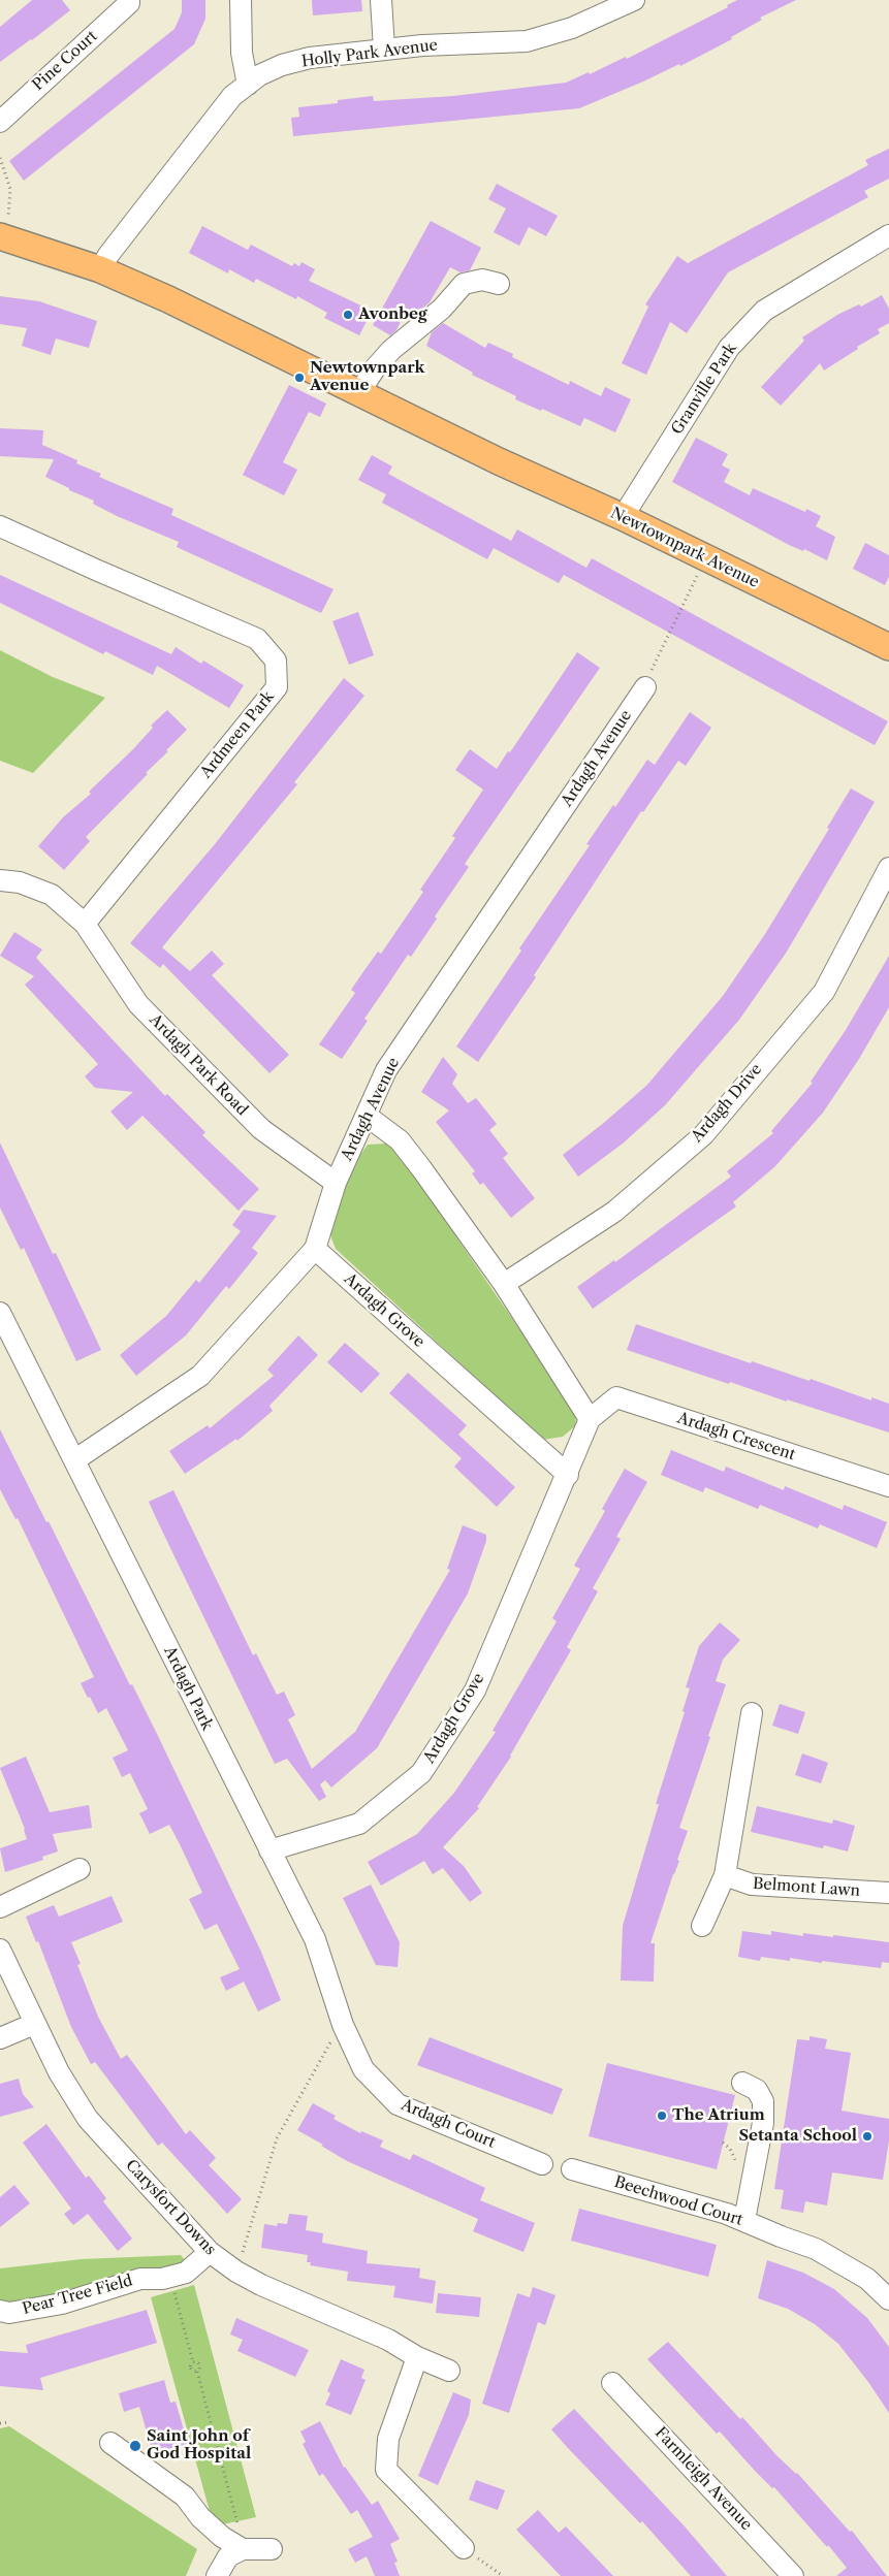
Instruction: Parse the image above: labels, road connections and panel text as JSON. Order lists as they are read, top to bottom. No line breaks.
{"streets":{"main road":["Newtownpark Avenue"],"street":["Holly Park Avenue","Pine Court","Granville Park","Ardmeen Park","Ardagh Avenue","Ardagh Park Road","Ardagh Drive","Ardagh Grove","Ardagh Crescent","Ardagh Park","Belmont Lawn","Ardagh Court","Beechwood Court","Carysfort Downs","Pear Tree Field","Farmleigh Avenue"]},"crossings":[["Holly Park Avenue","Newtownpark Avenue"],["Granville Park","Newtownpark Avenue"],["Ardmeen Park","Ardagh Park Road"],["Ardagh Avenue","Ardagh Park Road"],["Ardagh Avenue","Ardagh Grove"],["Ardagh Avenue","Ardagh Park"],["Ardagh Grove","Ardagh Crescent"],["Ardagh Grove","Ardagh Park"],["Ardagh Park","Ardagh Court"],["Carysfort Downs","Pear Tree Field"]],"places":["Avonbeg","Newtownpark Avenue","The Atrium","Setanta School","Saint John of God Hospital"]}
